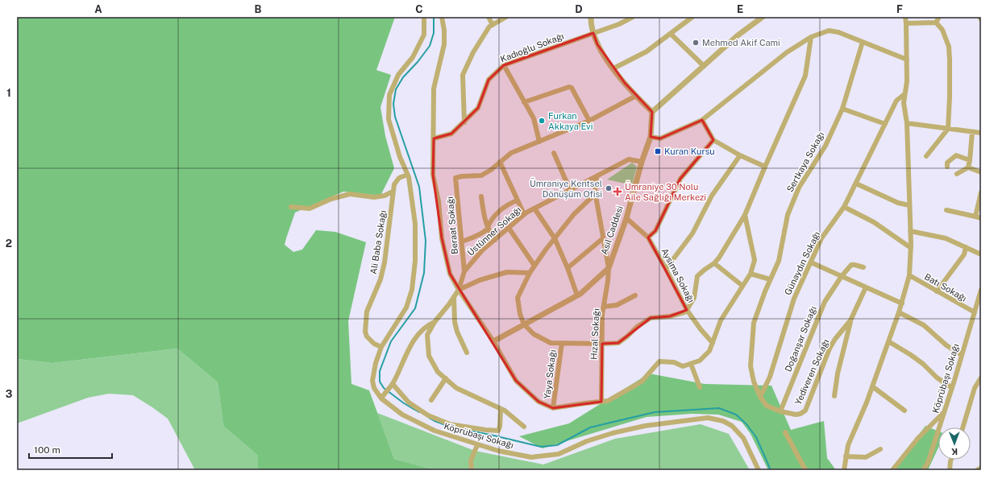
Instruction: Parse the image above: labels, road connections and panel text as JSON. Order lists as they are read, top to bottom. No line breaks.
{"streets":{"street":["Kadıoğlu Sokağı","Sertkaya Sokağı","Beraat Sokağı","Asil Caddesi","Üstünner Sokağı","Ali Baba Sokağı","Günaydın Sokağı","Aysima Sokağı","Batı Sokağı","Hızal Sokağı","Doğanşar Sokağı","Yediveren Sokağı","Yaya Sokağı","Köprübaşı Sokağı"]},"crossings":[["Sertkaya Sokağı","Yediveren Sokağı"],["Beraat Sokağı","Üstünner Sokağı"],["Asil Caddesi","Üstünner Sokağı"],["Asil Caddesi","Aysima Sokağı"],["Asil Caddesi","Hızal Sokağı"],["Üstünner Sokağı","Hızal Sokağı"],["Ali Baba Sokağı","Köprübaşı Sokağı"],["Günaydın Sokağı","Yediveren Sokağı"],["Batı Sokağı","Köprübaşı Sokağı"],["Doğanşar Sokağı","Yediveren Sokağı"]],"places":{"other":["Mehmed Akif Cami","Furkan Akkaya Evi","Ümraniye Kentsel Dönüşüm Ofisi"],"transit":["Kuran Kursu"],"health":["Ümraniye 30 Nolu Aile Sağlığı Merkezi"]},"scale_bar":"100 m","north":"bottom","grid":{"columns":["A","B","C","D","E","F"],"rows":["1","2","3"]}}
